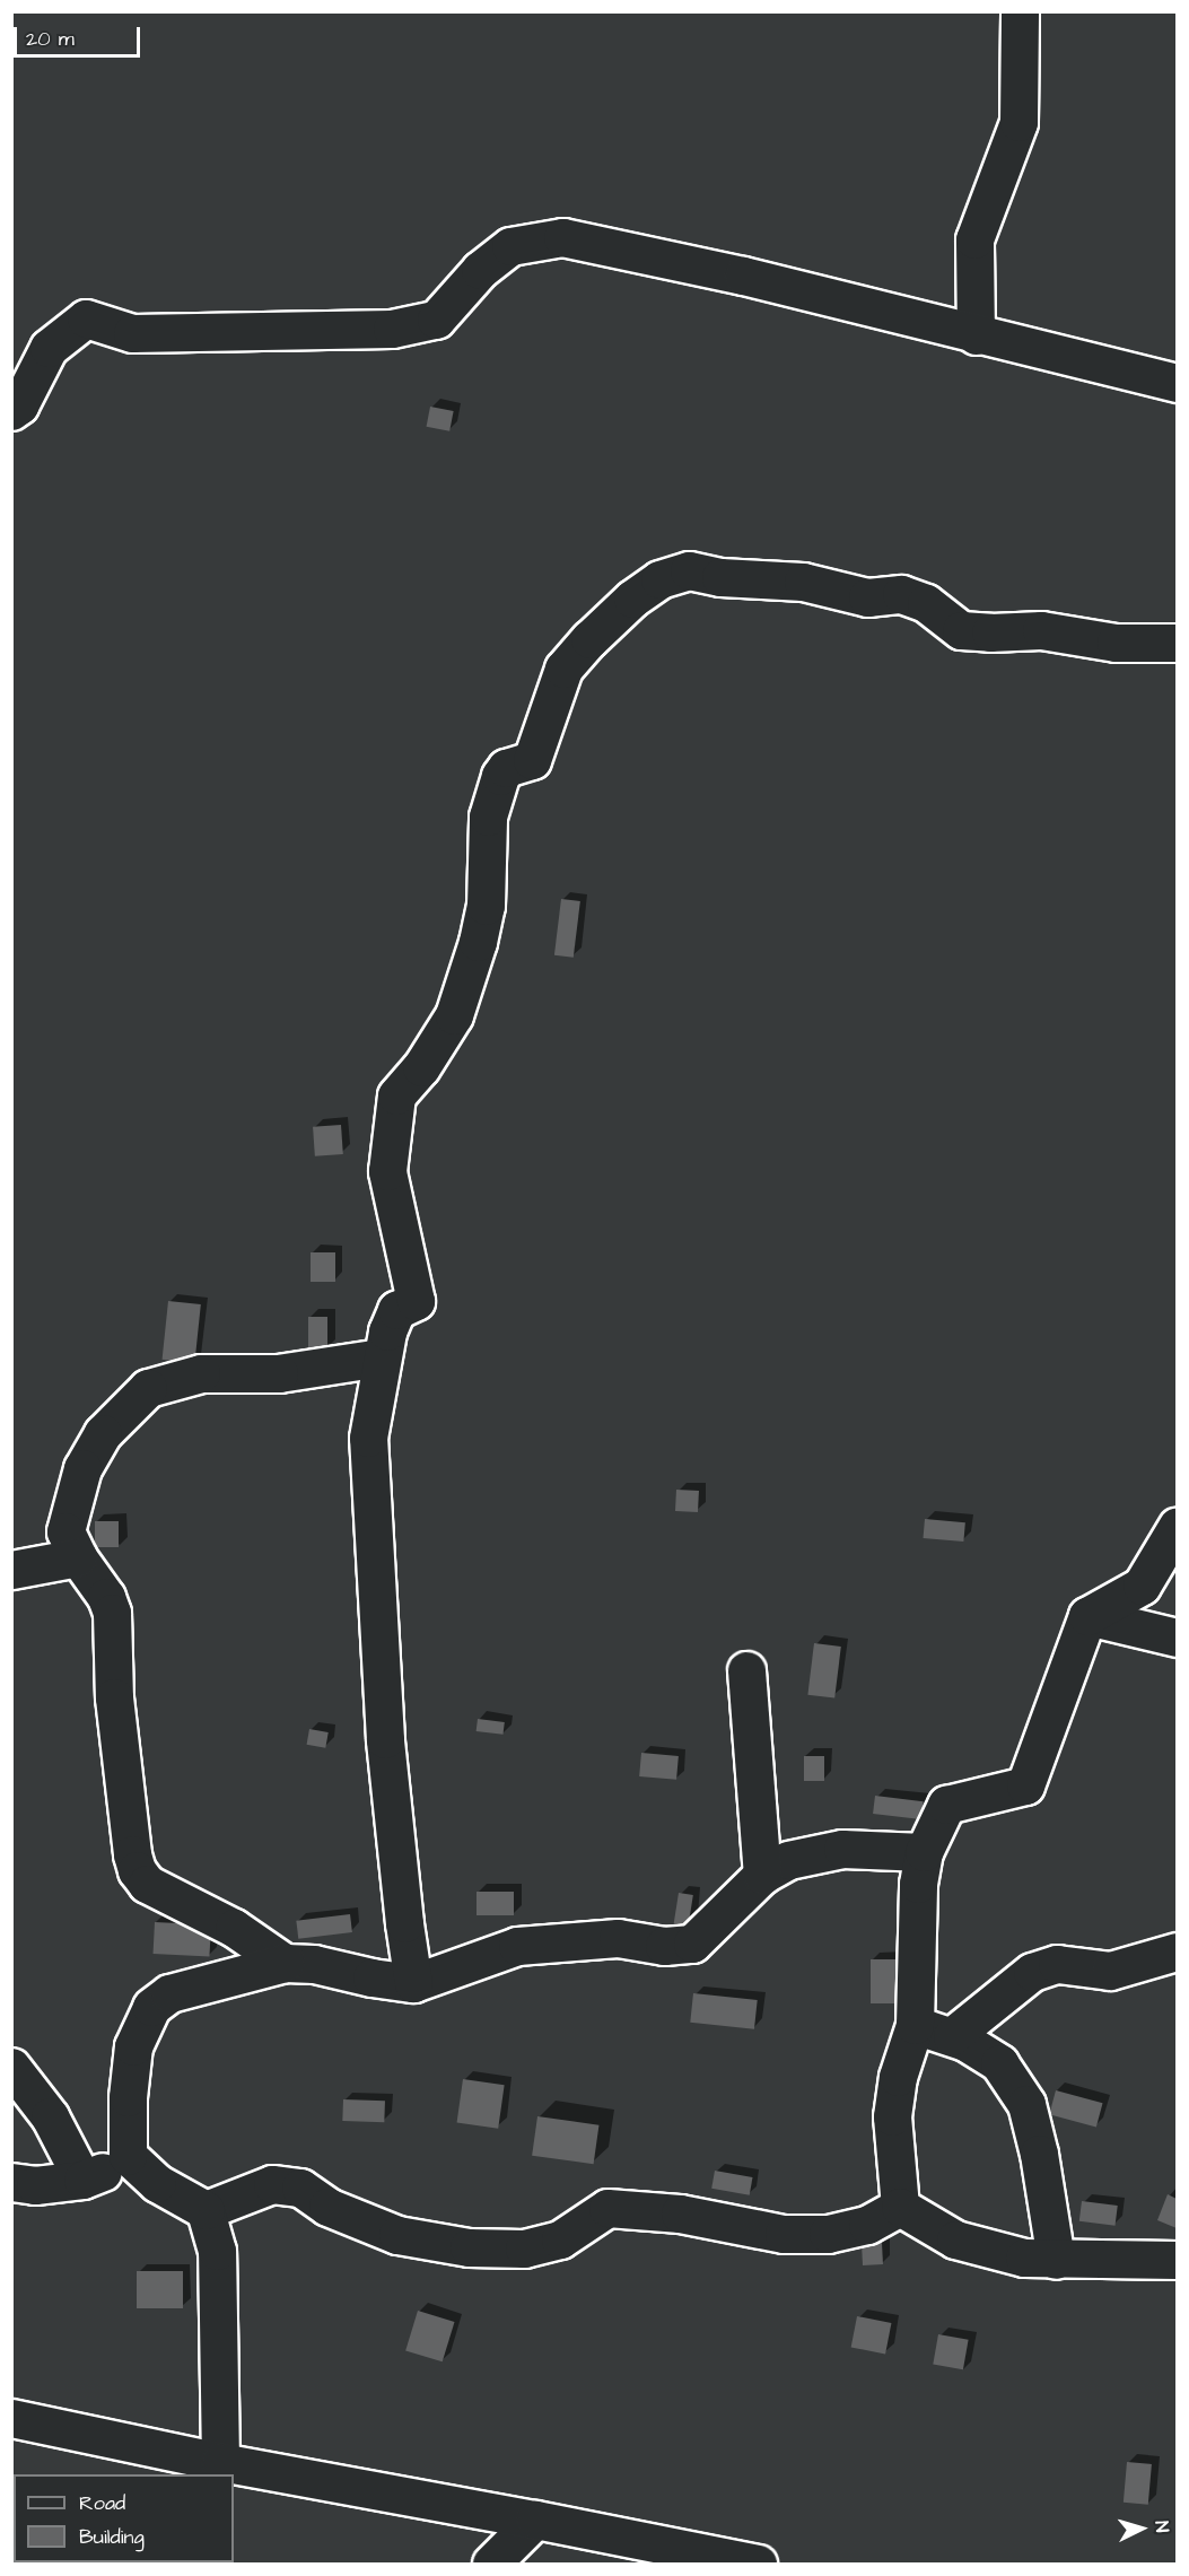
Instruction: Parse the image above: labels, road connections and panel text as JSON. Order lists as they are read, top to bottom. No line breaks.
{"legend":["Road","Building"],"scale_bar":"20 m","north":"right"}
